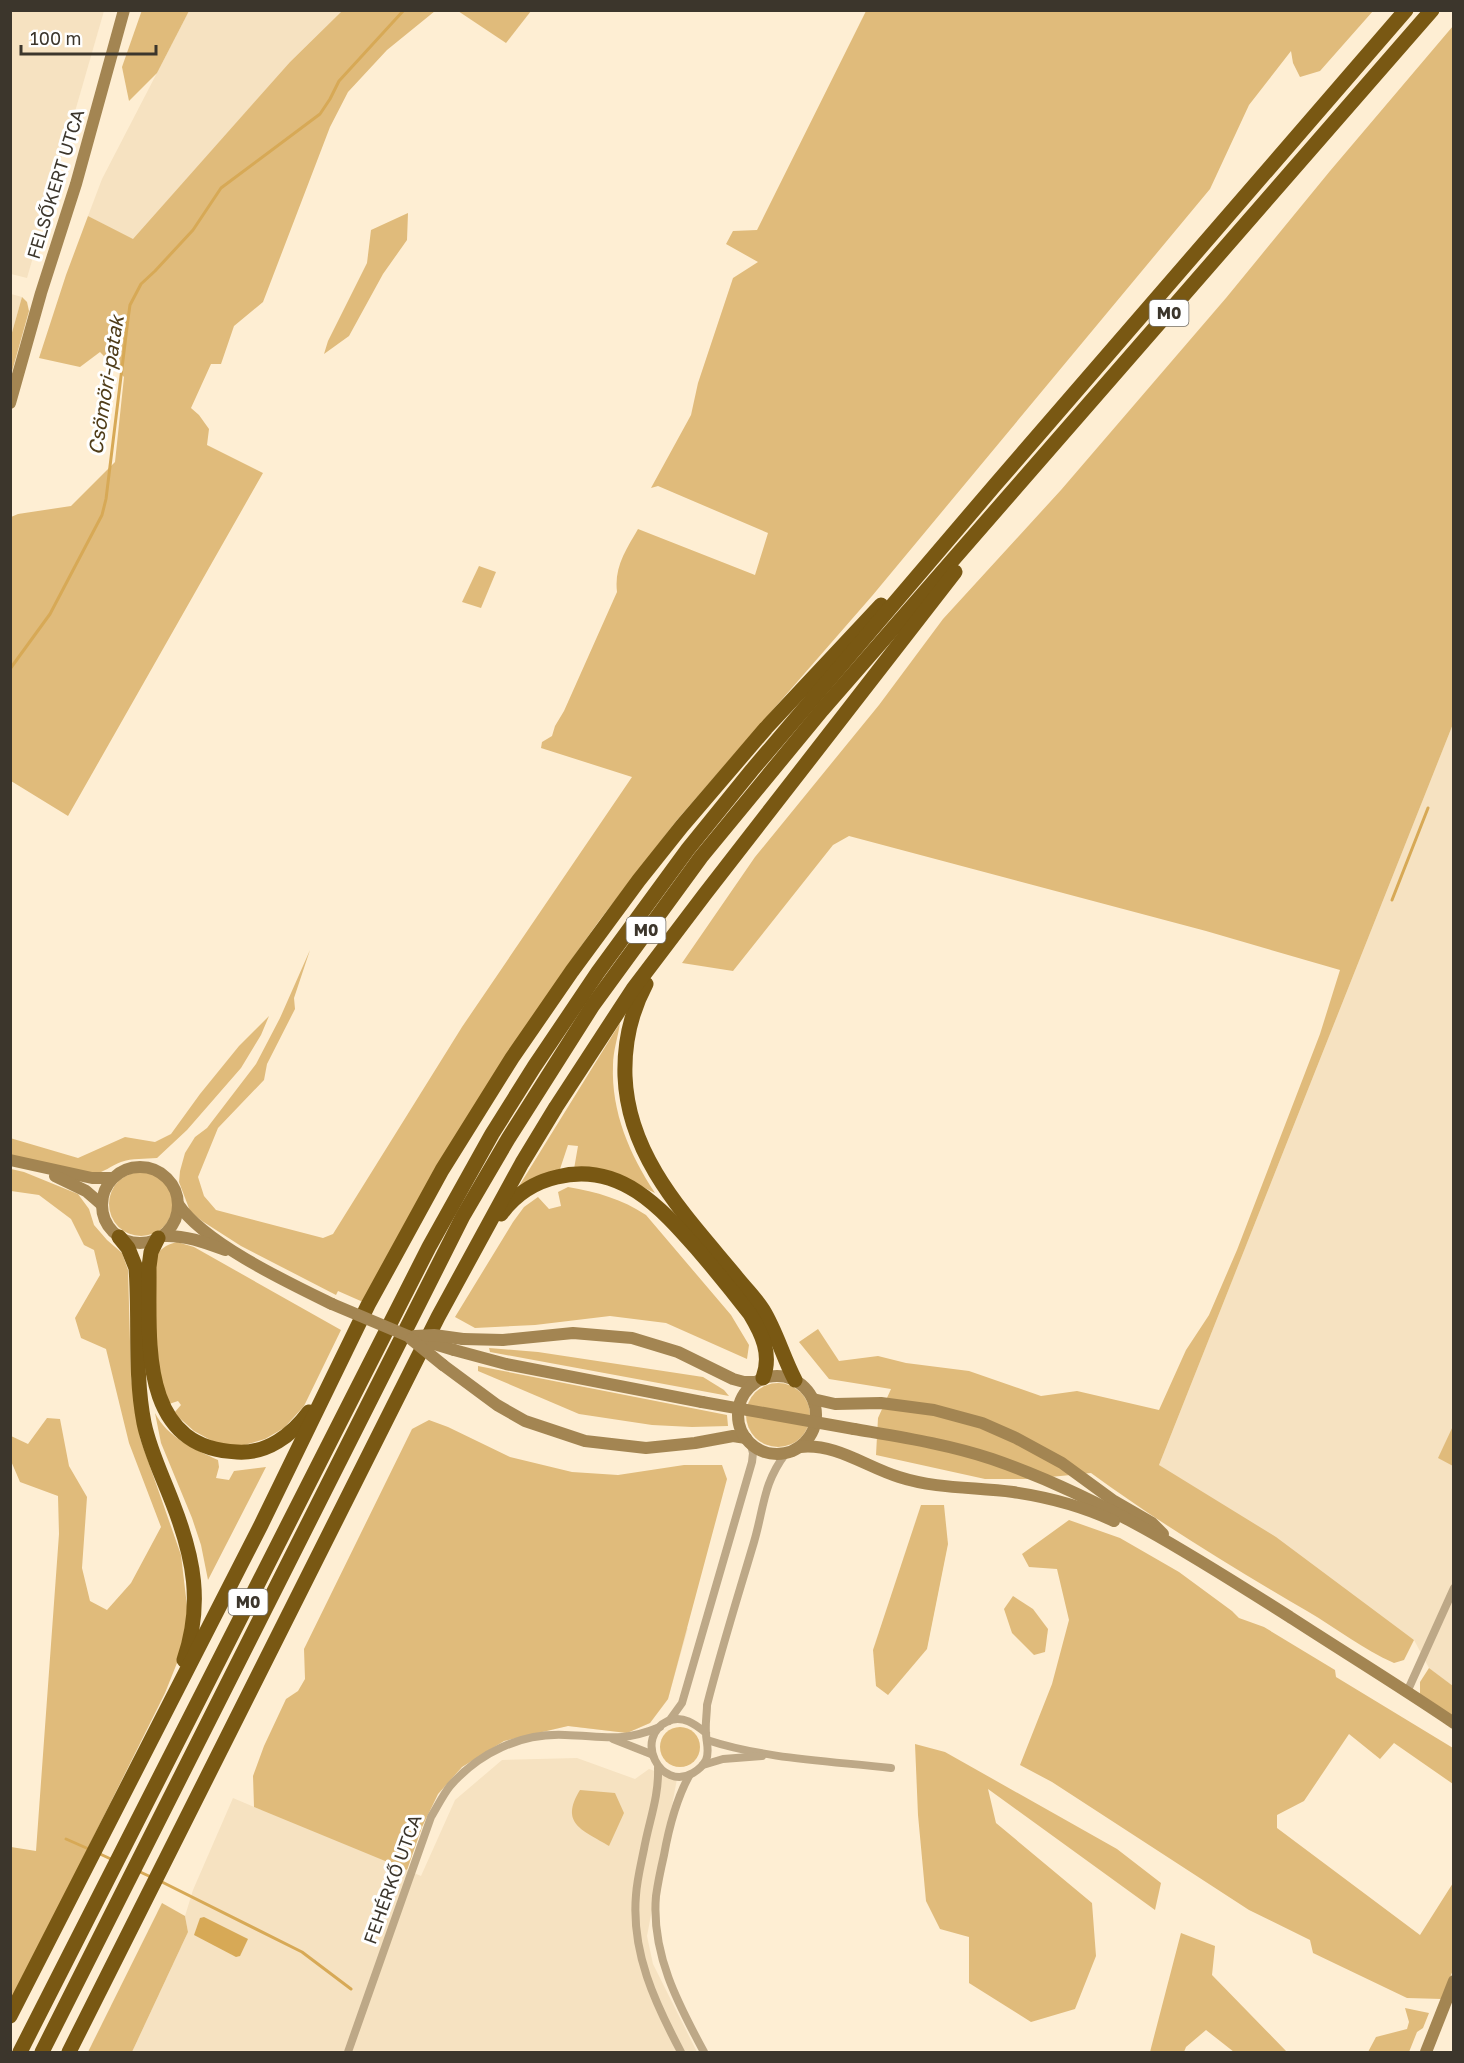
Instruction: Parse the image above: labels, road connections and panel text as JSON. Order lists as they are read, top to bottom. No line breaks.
{"streets":{"highway":["M0"],"main road":["FELSŐKERT UTCA"],"street":["FEHÉRKŐ UTCA"]},"water":["Csömöri-patak"],"scale_bar":"100 m"}
